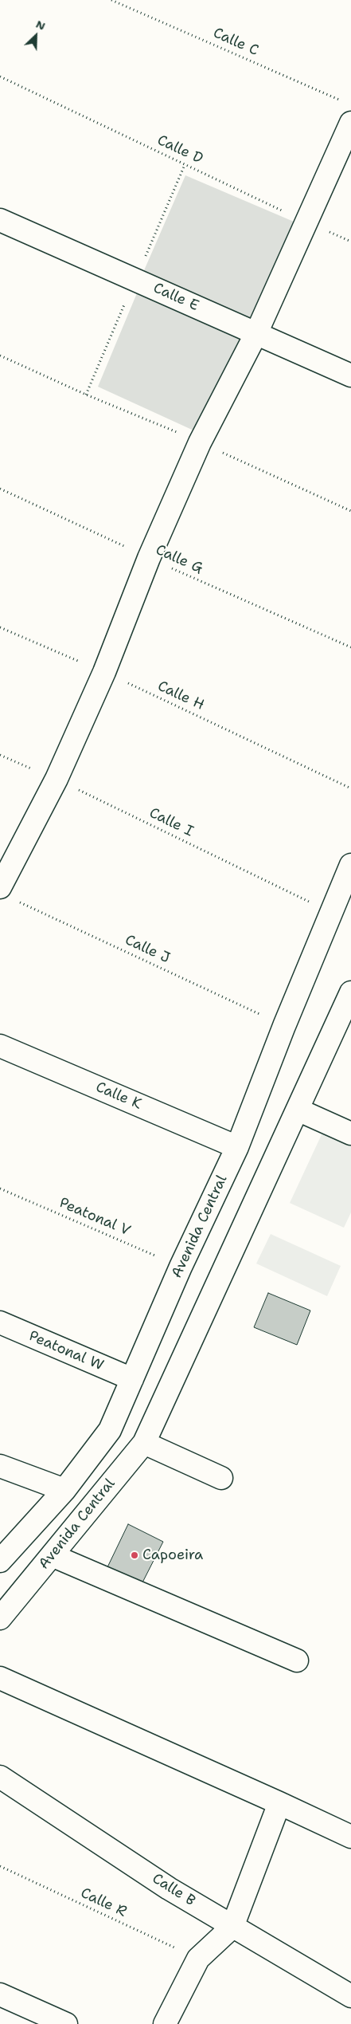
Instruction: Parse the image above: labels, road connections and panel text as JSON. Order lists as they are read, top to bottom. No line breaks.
{"streets":{"street":["Calle E","Calle K","Avenida Central","Peatonal W","Calle B"],"path":["Calle C","Calle D","Calle G","Calle H","Calle I","Calle J","Peatonal V","Calle R"]},"crossings":[["Calle I","Avenida Central"],["Calle J","Avenida Central"],["Calle K","Avenida Central"],["Peatonal V","Avenida Central"],["Avenida Central","Peatonal W"]],"places":["Capoeira"],"north":"top right"}
